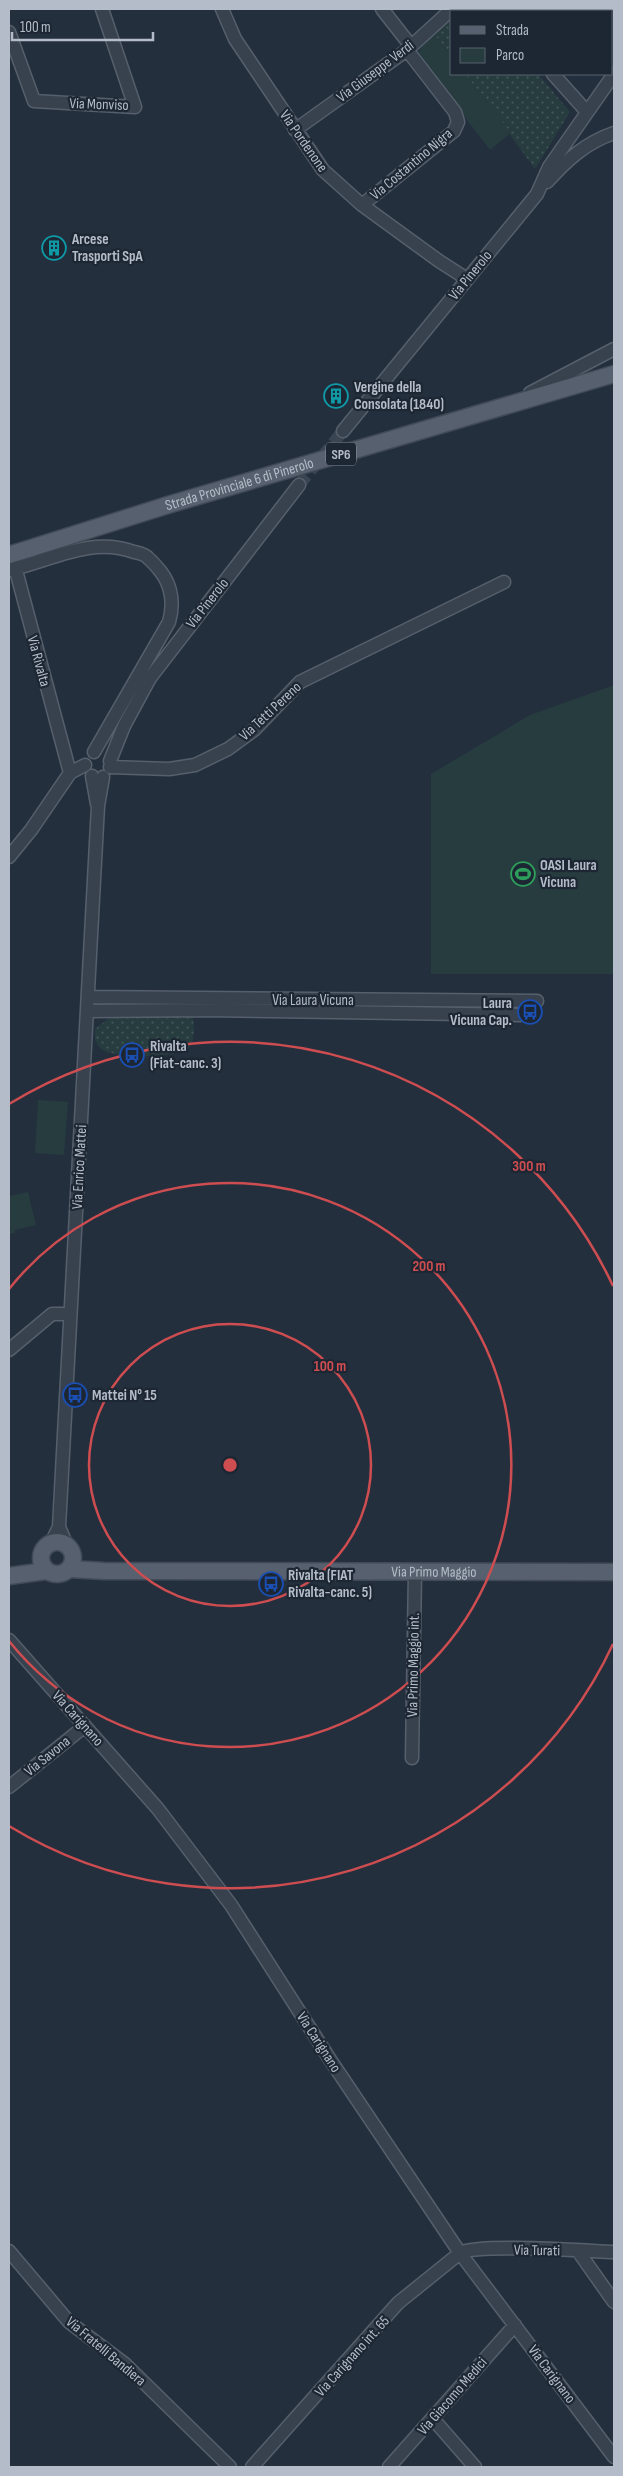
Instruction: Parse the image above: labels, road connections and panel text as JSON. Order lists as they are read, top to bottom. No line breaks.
{"streets":{"main road":["SP6","Strada Provinciale 6 di Pinerolo","Via Primo Maggio"],"street":["Via Giuseppe Verdi","Via Monviso","Via Pordenone","Via Costantino Nigra","Via Pinerolo","Via Rivalta","Via Tetti Pereno","Via Laura Vicuna","Via Enrico Mattei","Via Primo Maggio int.","Via Carignano","Via Savona","Via Turati","Via Fratelli Bandiera","Via Carignano int. 65","Via Giacomo Medici"]},"crossings":[["Via Giuseppe Verdi","Via Pordenone"],["Via Giuseppe Verdi","Via Costantino Nigra"],["Via Pordenone","Via Costantino Nigra"],["Via Pordenone","Via Pinerolo"],["Via Pinerolo","Via Tetti Pereno"],["Via Pinerolo","Via Enrico Mattei"],["Strada Provinciale 6 di Pinerolo","Via Rivalta"],["Via Tetti Pereno","Via Enrico Mattei"],["Via Laura Vicuna","Via Enrico Mattei"],["Via Enrico Mattei","Via Primo Maggio"],["Via Primo Maggio","Via Primo Maggio int."],["Via Carignano","Via Savona"],["Via Carignano","Via Turati"],["Via Carignano","Via Carignano int. 65"],["Via Carignano","Via Giacomo Medici"],["Via Turati","Via Carignano int. 65"]],"places":{"building":["Arcese Trasporti SpA","Vergine della Consolata (1840)"],"sports":["OASI Laura Vicuna"],"bus stop":["Laura Vicuna Cap.","Rivalta (Fiat-canc. 3)","Mattei N° 15","Rivalta (FIAT Rivalta-canc. 5)"]},"legend":["Strada","Parco"],"scale_bar":"100 m","rings":["300 m","200 m","100 m"]}
